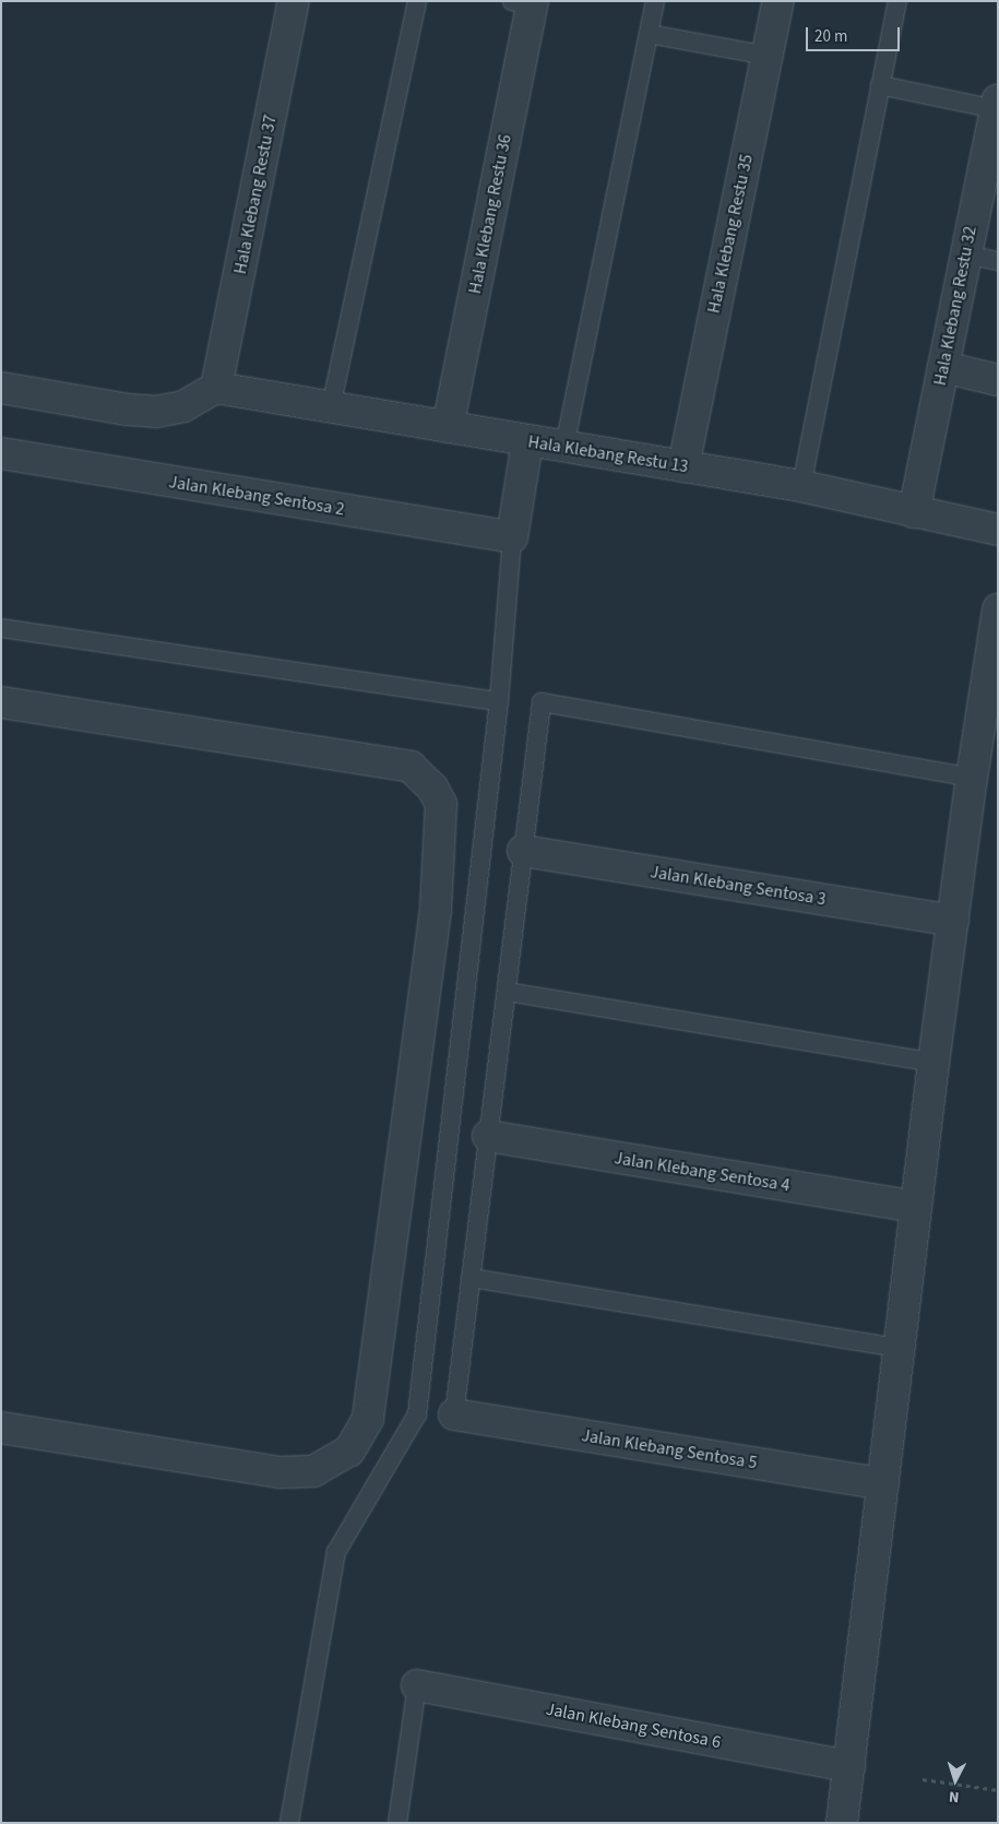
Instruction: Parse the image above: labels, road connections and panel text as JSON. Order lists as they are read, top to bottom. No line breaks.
{"streets":{"street":["Hala Klebang Restu 37","Hala Klebang Restu 36","Hala Klebang Restu 35","Hala Klebang Restu 32","Hala Klebang Restu 13","Jalan Klebang Sentosa 2","Jalan Klebang Sentosa 3","Jalan Klebang Sentosa 4","Jalan Klebang Sentosa 5","Jalan Klebang Sentosa 6"]},"crossings":[["Hala Klebang Restu 37","Hala Klebang Restu 13"],["Hala Klebang Restu 36","Hala Klebang Restu 13"],["Hala Klebang Restu 35","Hala Klebang Restu 13"],["Hala Klebang Restu 32","Hala Klebang Restu 13"]],"scale_bar":"20 m","north":"bottom"}
